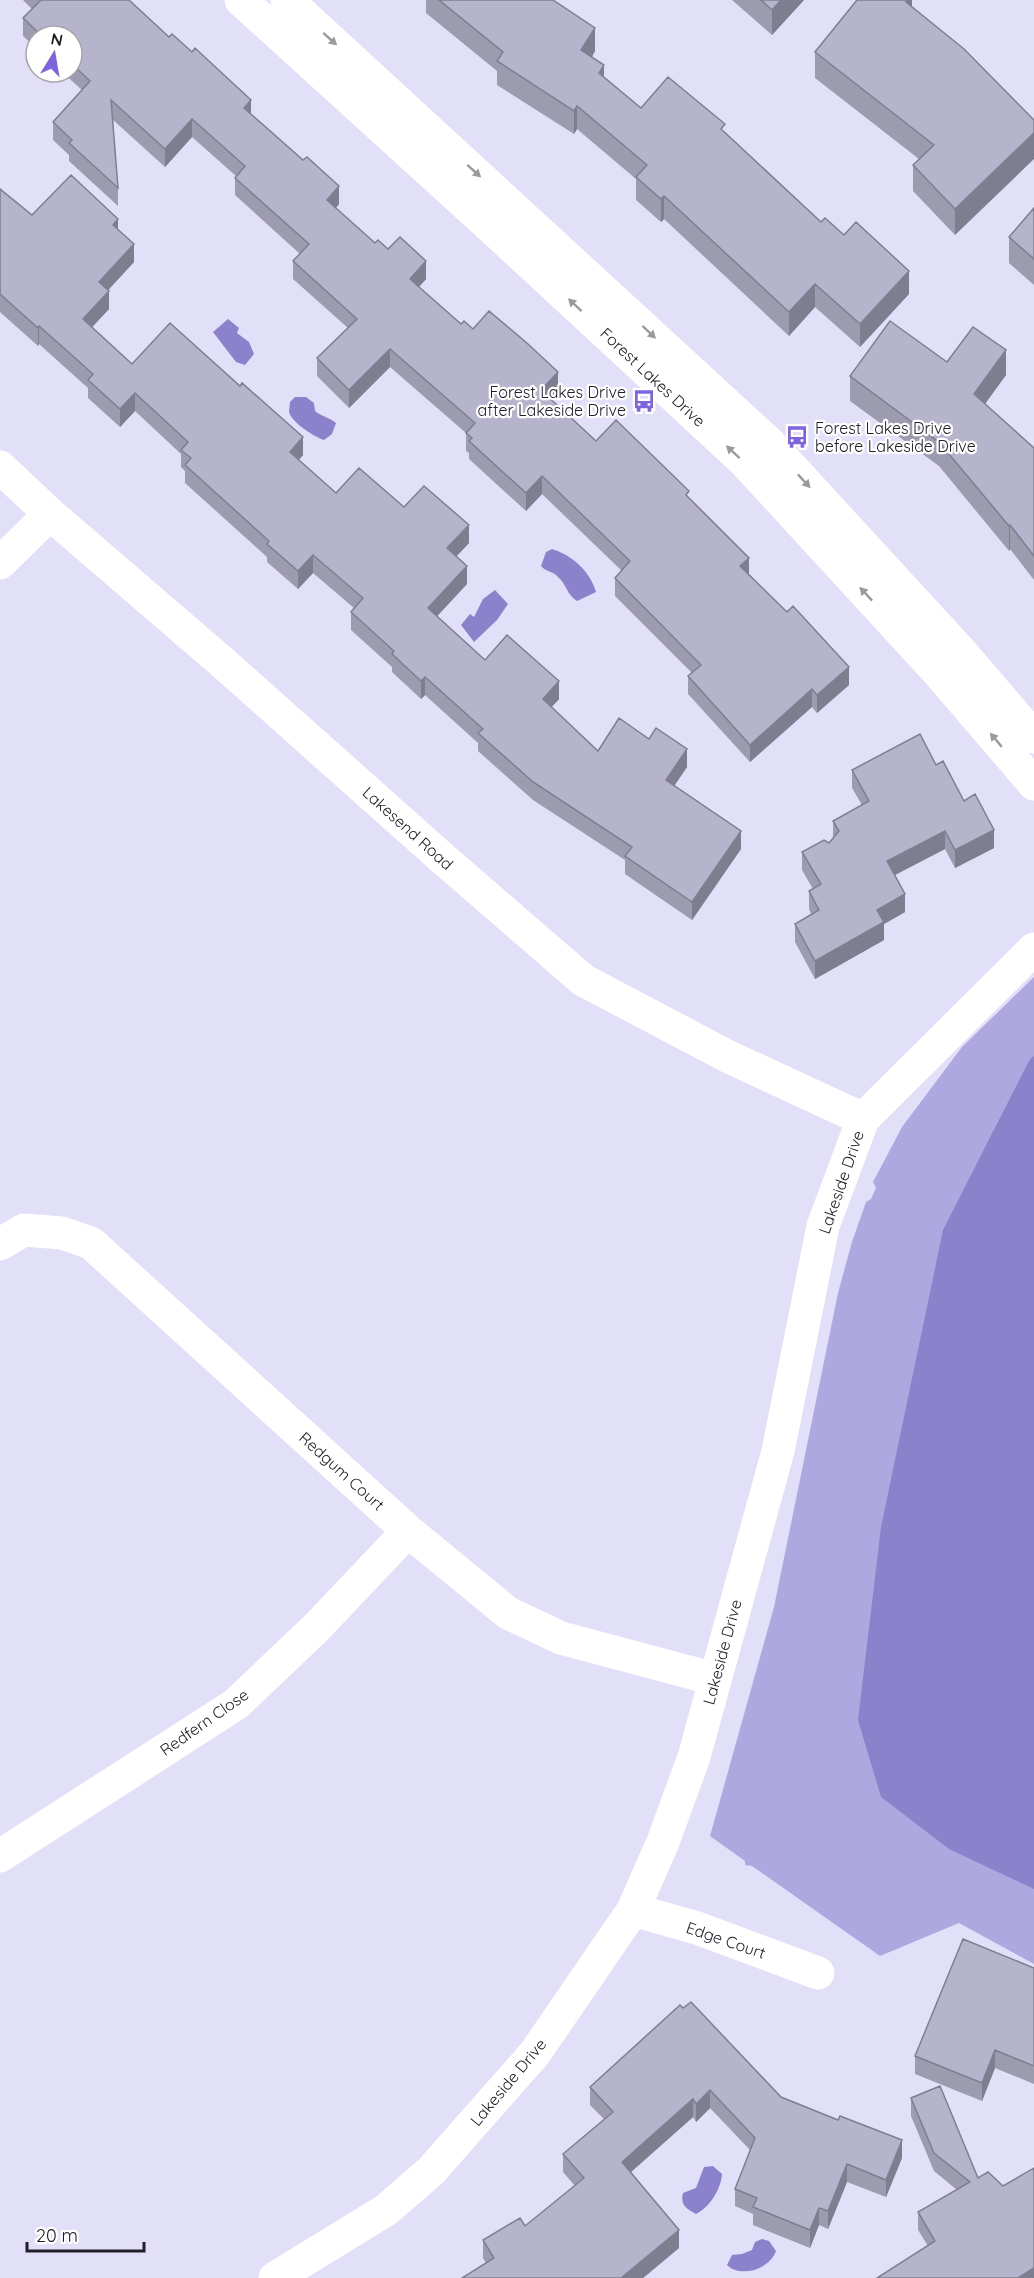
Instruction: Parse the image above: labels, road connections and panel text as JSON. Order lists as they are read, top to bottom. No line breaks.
{"streets":{"street":["Forest Lakes Drive","Lakesend Road","Lakeside Drive","Redgum Court","Redfern Close","Edge Court"]},"crossings":[["Lakesend Road","Lakeside Drive"],["Lakeside Drive","Redgum Court"],["Lakeside Drive","Edge Court"],["Redgum Court","Redfern Close"]],"places":{"bus stop":["Forest Lakes Drive after Lakeside Drive","Forest Lakes Drive before Lakeside Drive"]},"scale_bar":"20 m","north":"top"}
